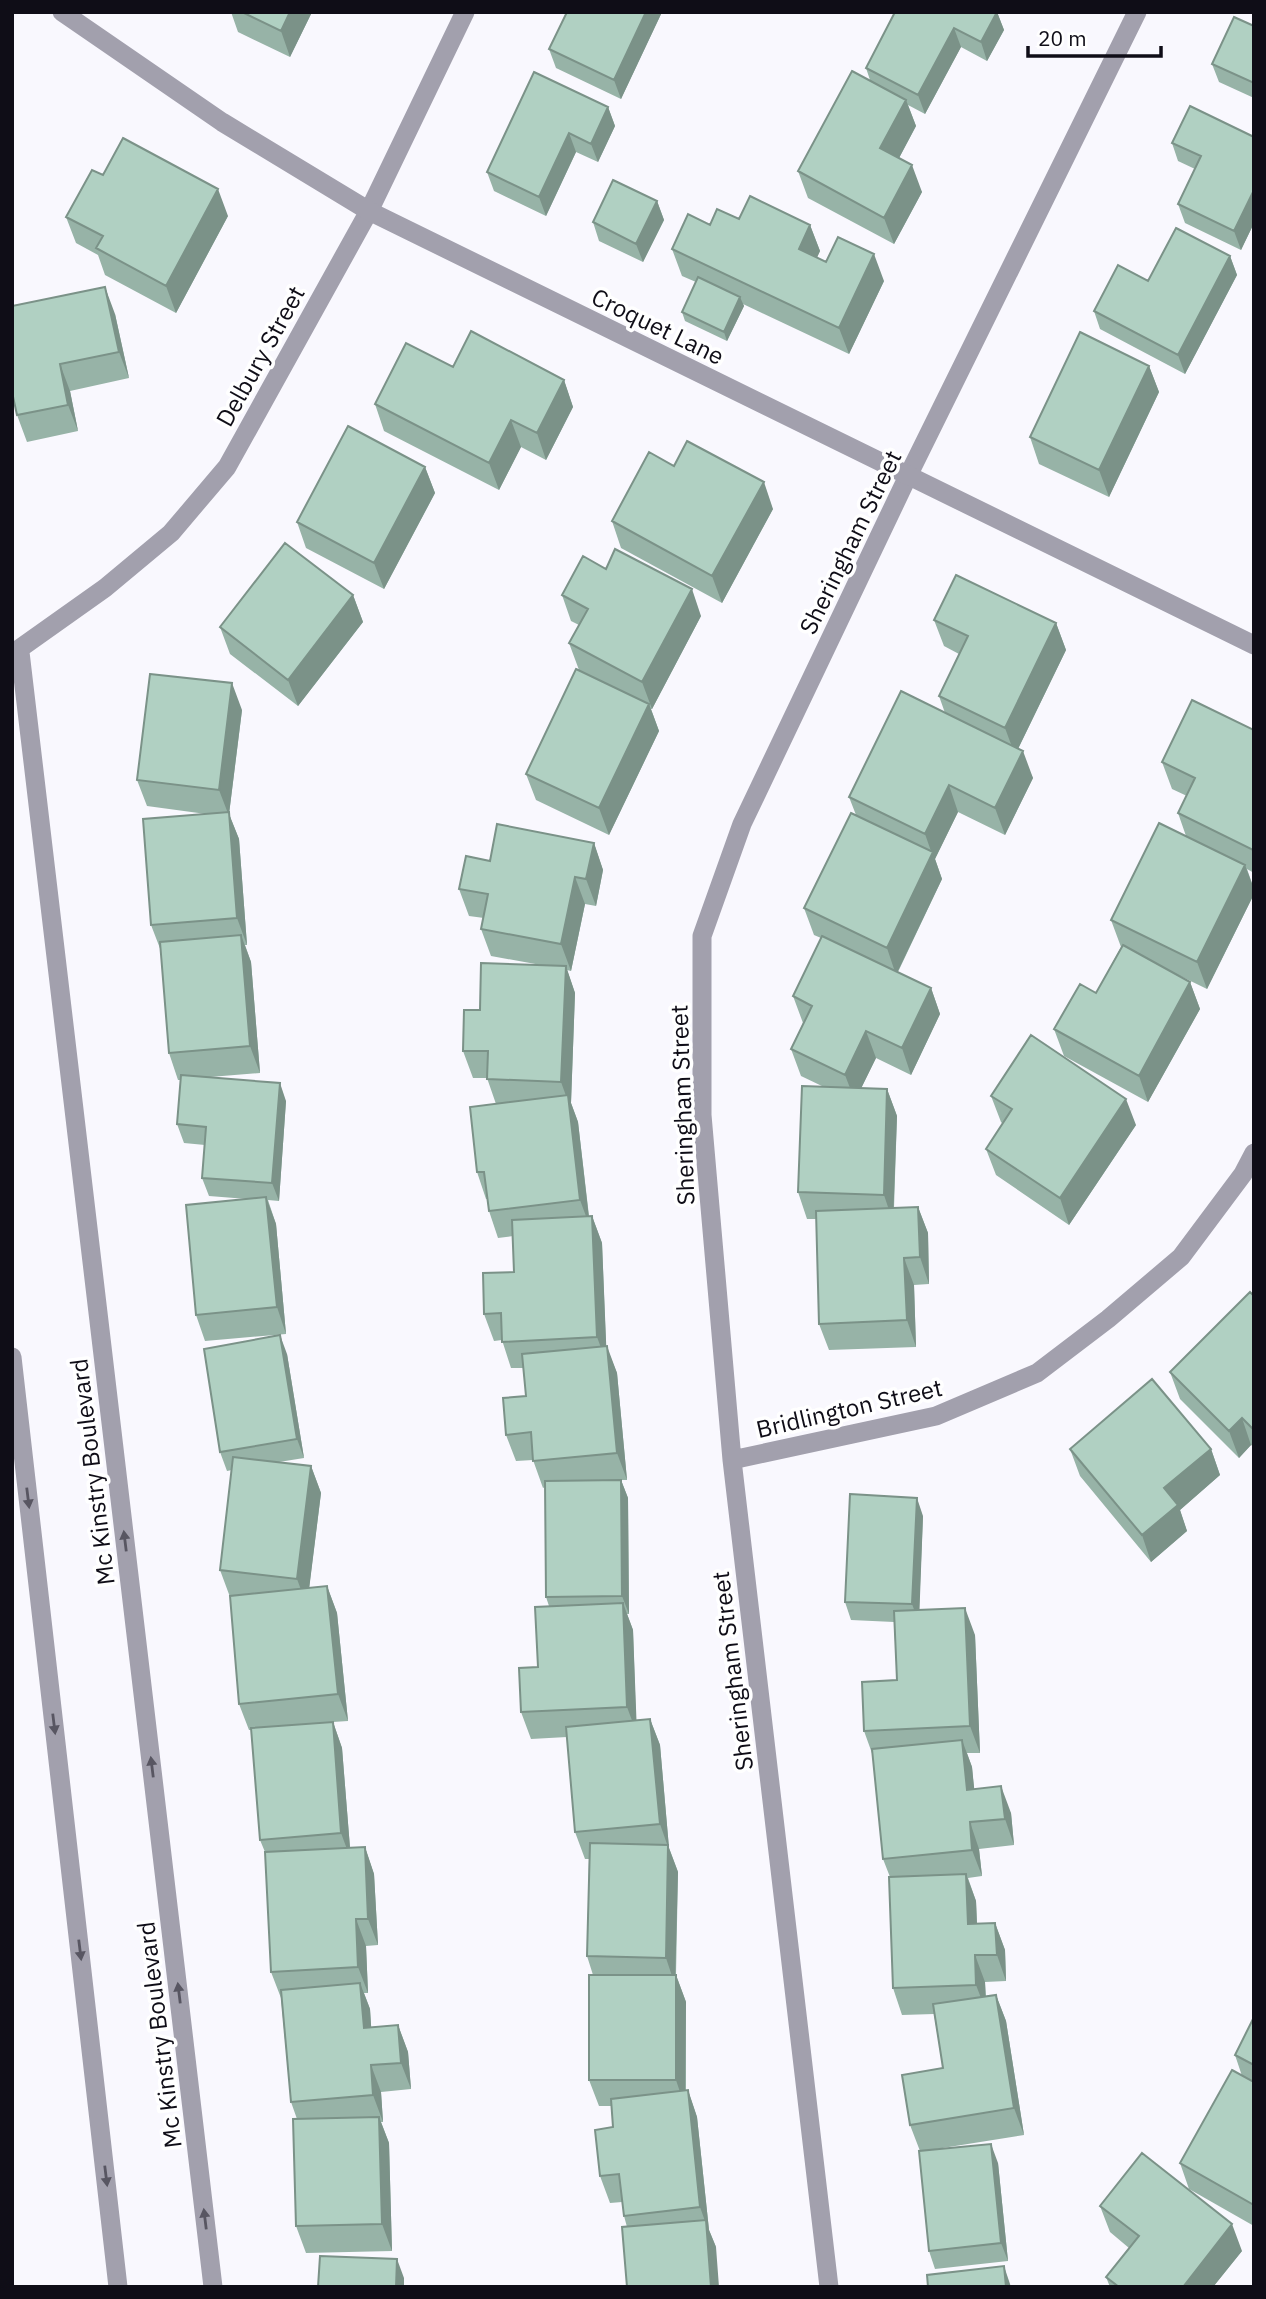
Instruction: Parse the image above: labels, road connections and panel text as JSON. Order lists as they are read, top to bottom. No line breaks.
{"streets":{"street":["Croquet Lane","Delbury Street","Sheringham Street","Bridlington Street","Mc Kinstry Boulevard"]},"crossings":[["Croquet Lane","Delbury Street"],["Croquet Lane","Sheringham Street"],["Delbury Street","Mc Kinstry Boulevard"],["Sheringham Street","Bridlington Street"]],"scale_bar":"20 m"}
